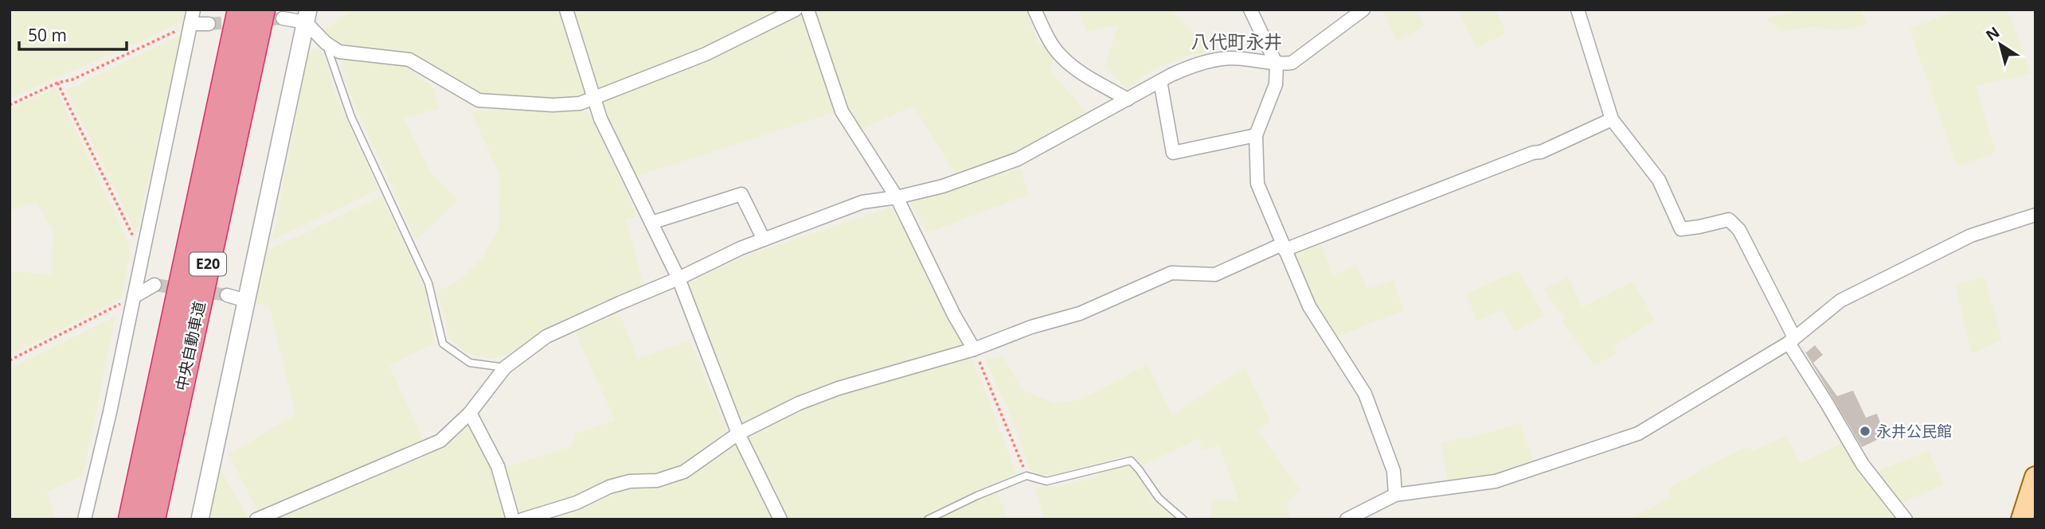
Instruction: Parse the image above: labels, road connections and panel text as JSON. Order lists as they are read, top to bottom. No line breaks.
{"streets":{"highway":["E20","中央自動車道"]},"districts":["八代町永井"],"places":["永井公民館"],"scale_bar":"50 m","north":"top left"}
